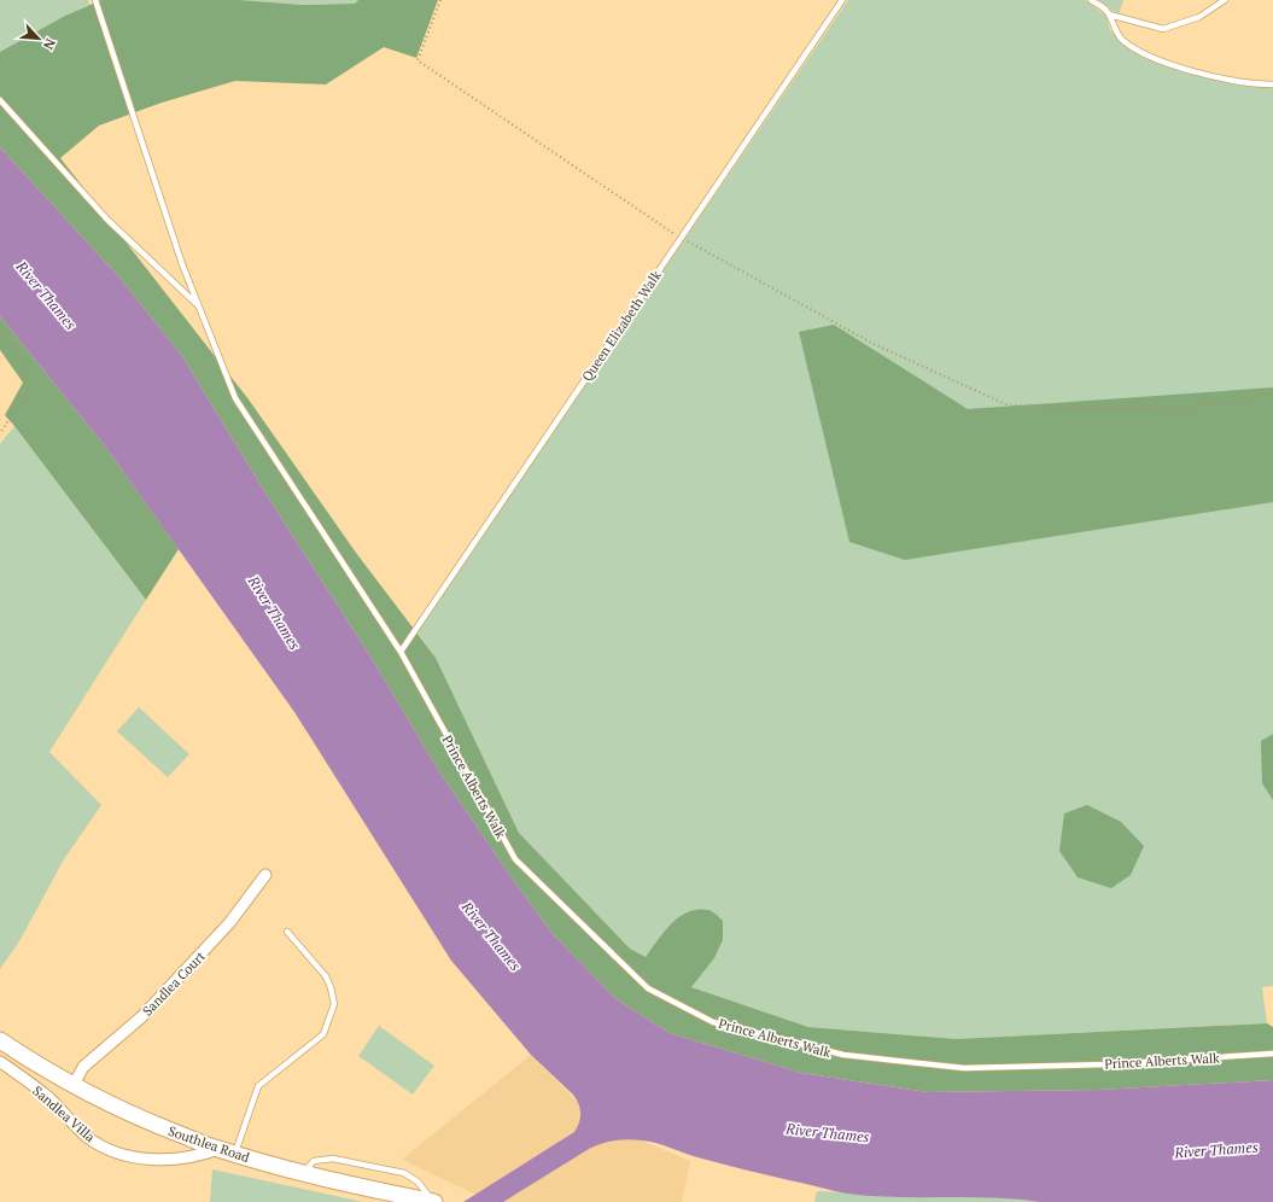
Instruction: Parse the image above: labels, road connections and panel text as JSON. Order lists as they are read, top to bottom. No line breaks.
{"streets":{"main road":["Southlea Road"],"street":["Sandlea Court","Sandlea Villa"],"lane":["Queen Elizabeth Walk","Prince Alberts Walk"]},"crossings":[["Queen Elizabeth Walk","Prince Alberts Walk"],["Sandlea Court","Southlea Road"],["Sandlea Villa","Southlea Road"]],"water":["River Thames"],"north":"bottom right"}
